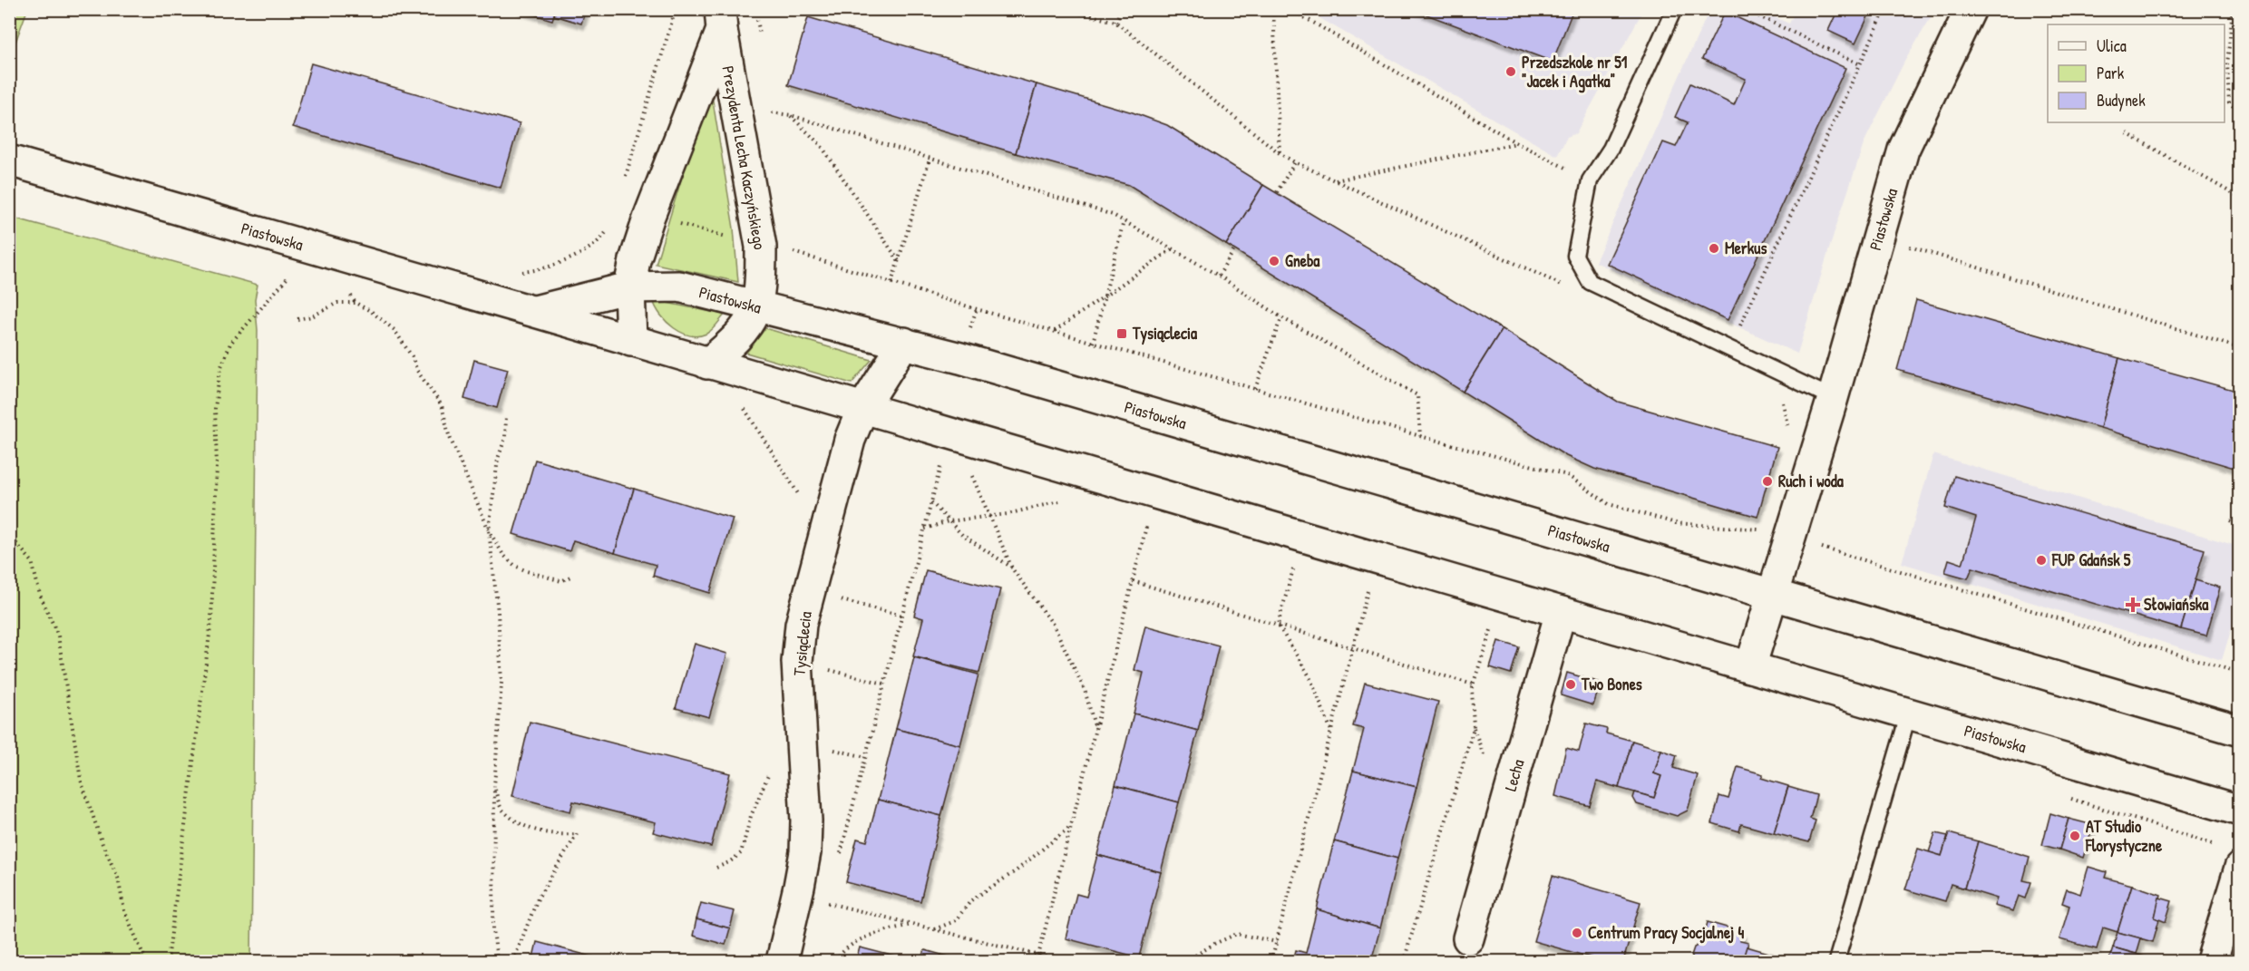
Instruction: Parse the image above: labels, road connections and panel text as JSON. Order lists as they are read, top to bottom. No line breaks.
{"streets":{"street":["Prezydenta Lecha Kaczyńskiego","Piastowska","Tysiąclecia","Lecha"]},"crossings":[["Prezydenta Lecha Kaczyńskiego","Piastowska"],["Piastowska","Tysiąclecia"],["Piastowska","Lecha"]],"places":{"other":["Przedszkole nr 51 \"Jacek i Agatka\"","Merkus","Gneba","Ruch i woda","FUP Gdańsk 5","Two Bones","AT Studio Florystyczne","Centrum Pracy Socjalnej 4"],"transit":["Tysiąclecia"],"health":["Słowiańska"]},"legend":["Ulica","Park","Budynek"]}
